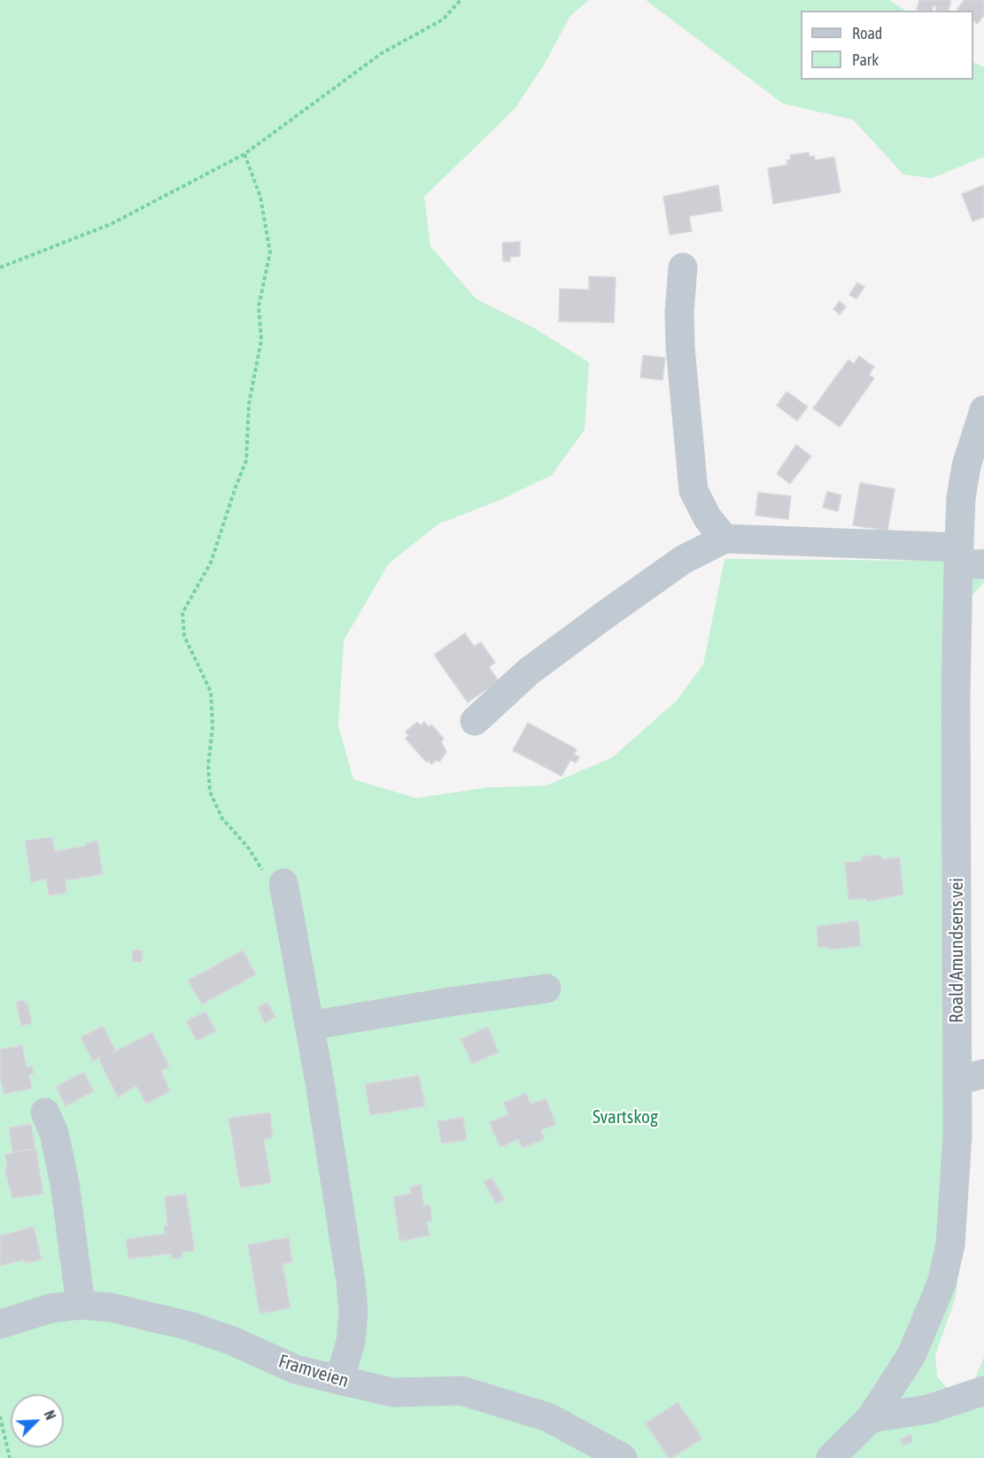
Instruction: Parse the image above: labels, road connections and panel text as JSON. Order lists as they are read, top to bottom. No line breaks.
{"streets":{"street":["Roald Amundsens vei","Framveien"]},"parks":["Svartskog"],"legend":["Road","Park"],"north":"top right"}
